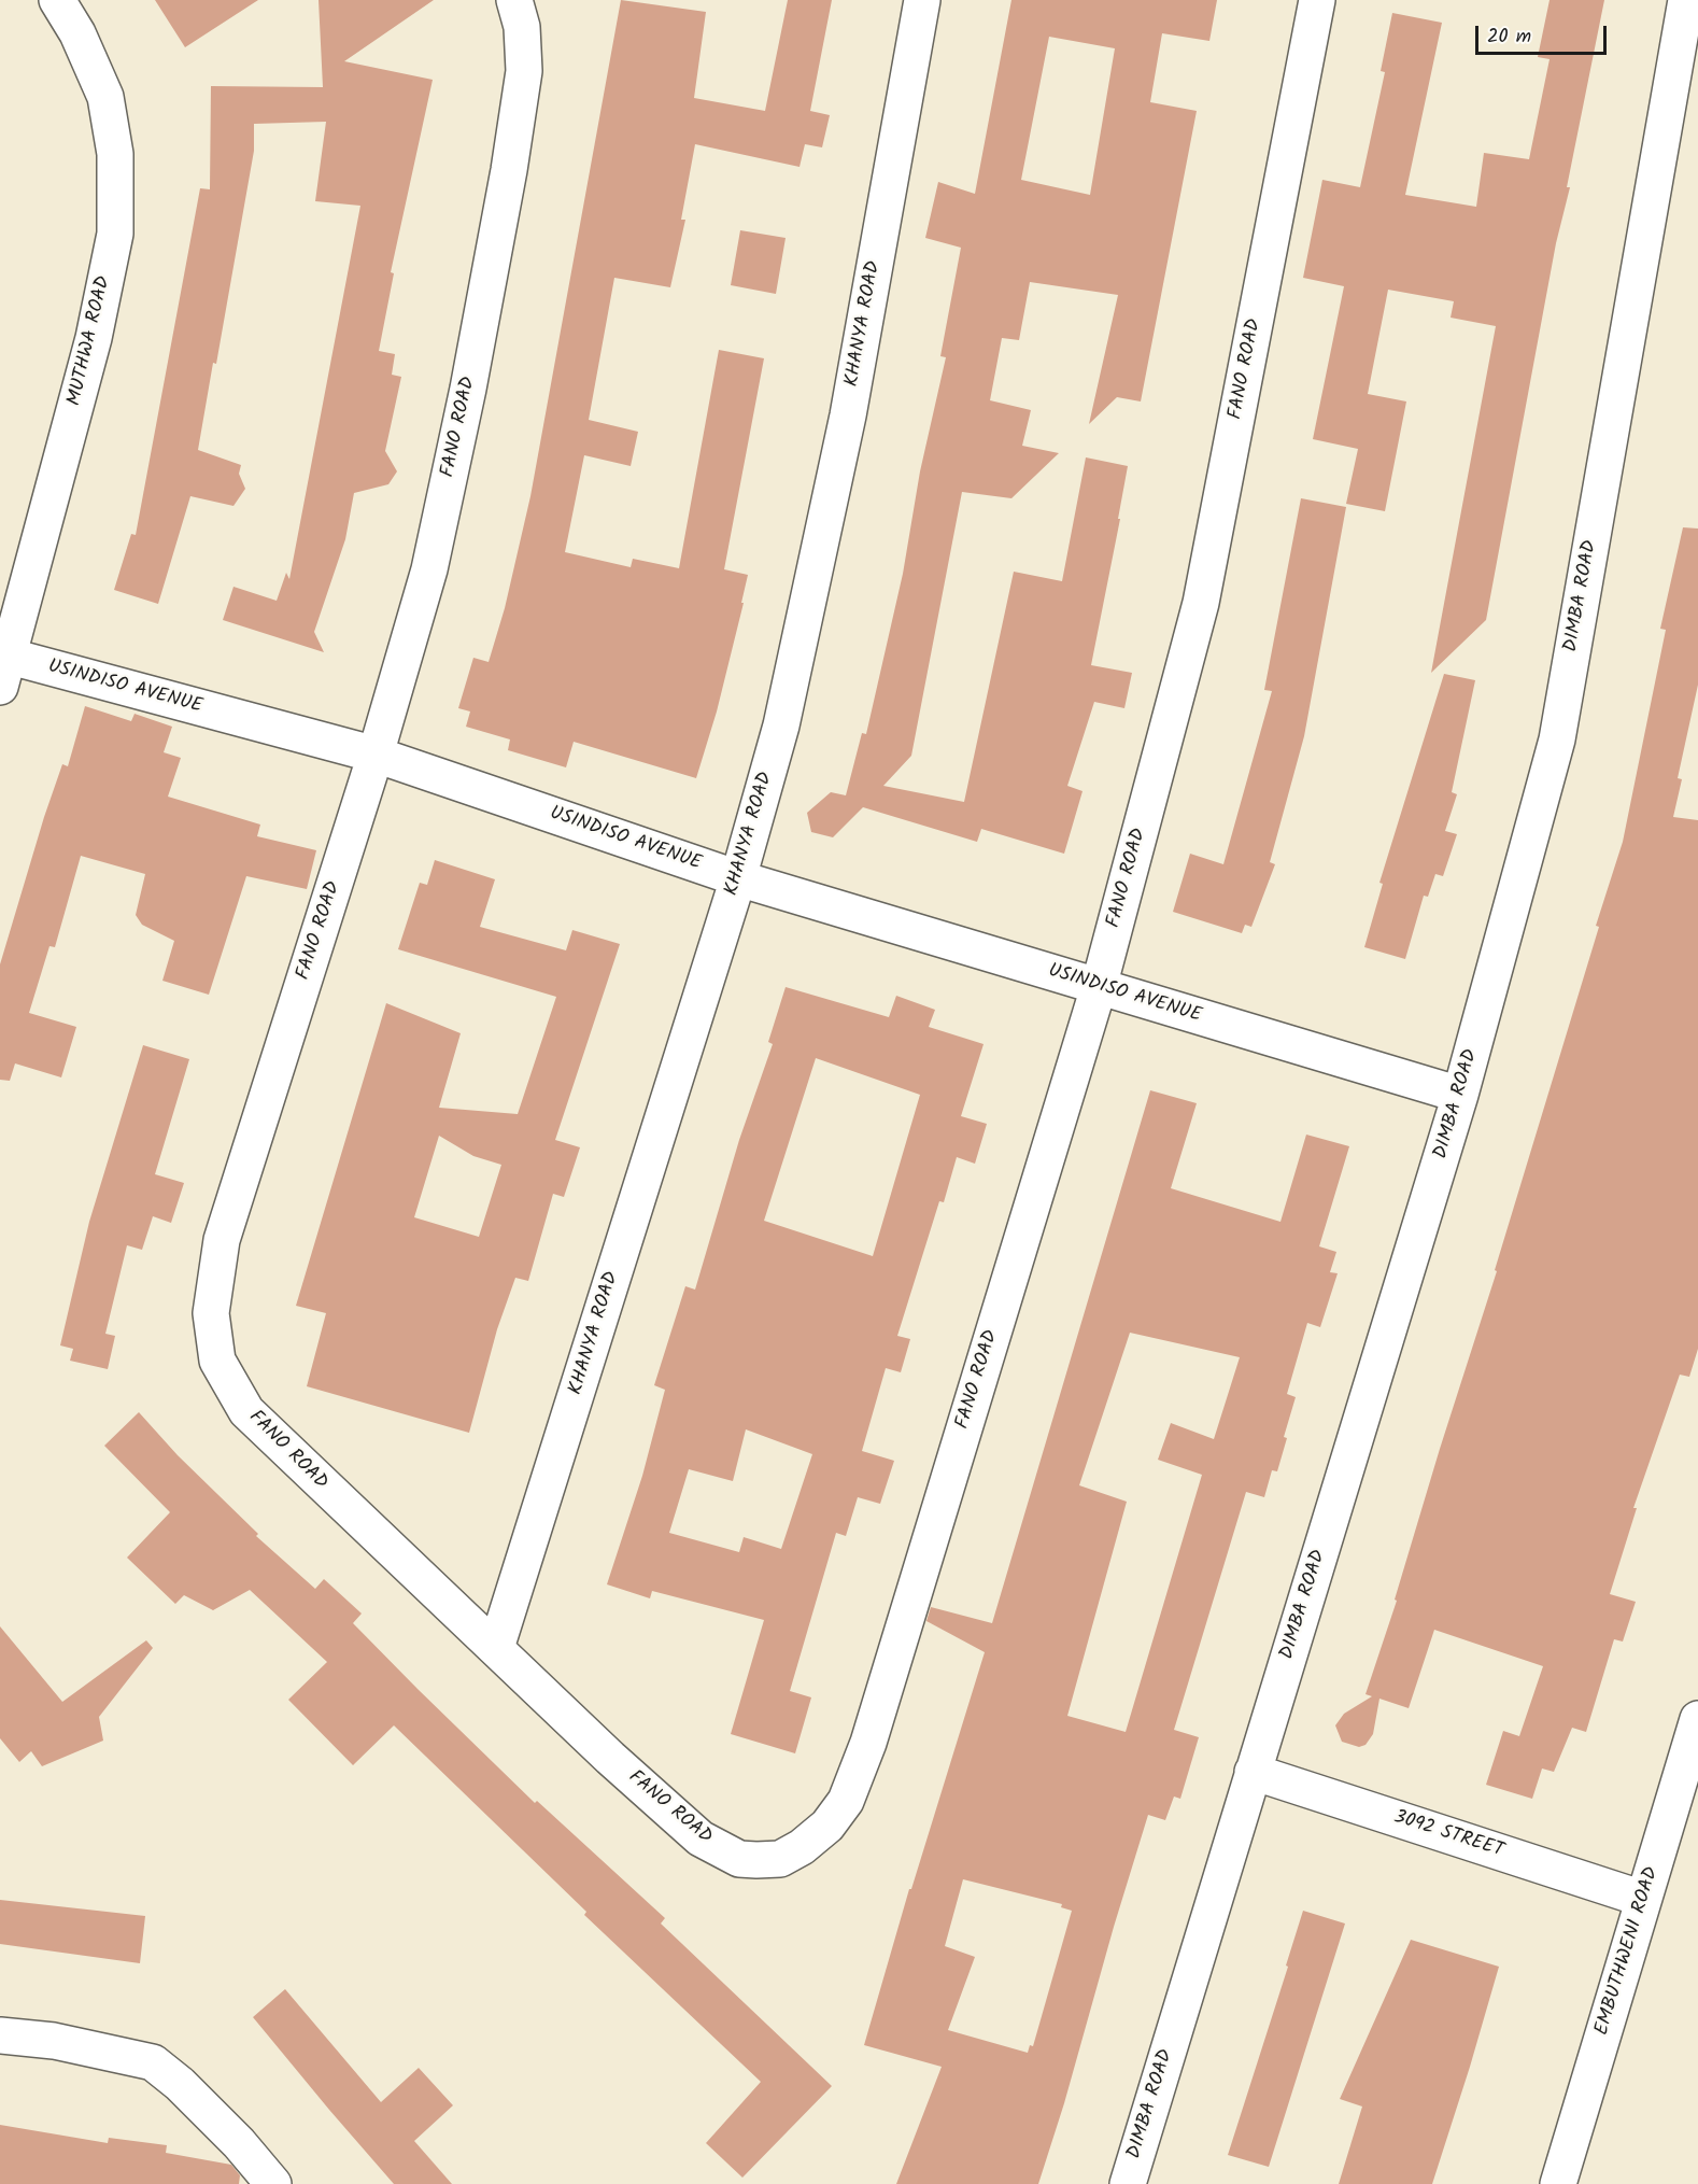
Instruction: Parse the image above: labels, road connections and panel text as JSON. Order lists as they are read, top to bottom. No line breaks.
{"streets":{"street":["KHANYA ROAD","MUTHWA ROAD","FANO ROAD","DIMBA ROAD","USINDISO AVENUE","3092 STREET","EMBUTHWENI ROAD"]},"crossings":[["KHANYA ROAD","FANO ROAD"],["KHANYA ROAD","USINDISO AVENUE"],["MUTHWA ROAD","USINDISO AVENUE"],["FANO ROAD","USINDISO AVENUE"],["DIMBA ROAD","USINDISO AVENUE"],["DIMBA ROAD","3092 STREET"],["3092 STREET","EMBUTHWENI ROAD"]],"scale_bar":"20 m"}
